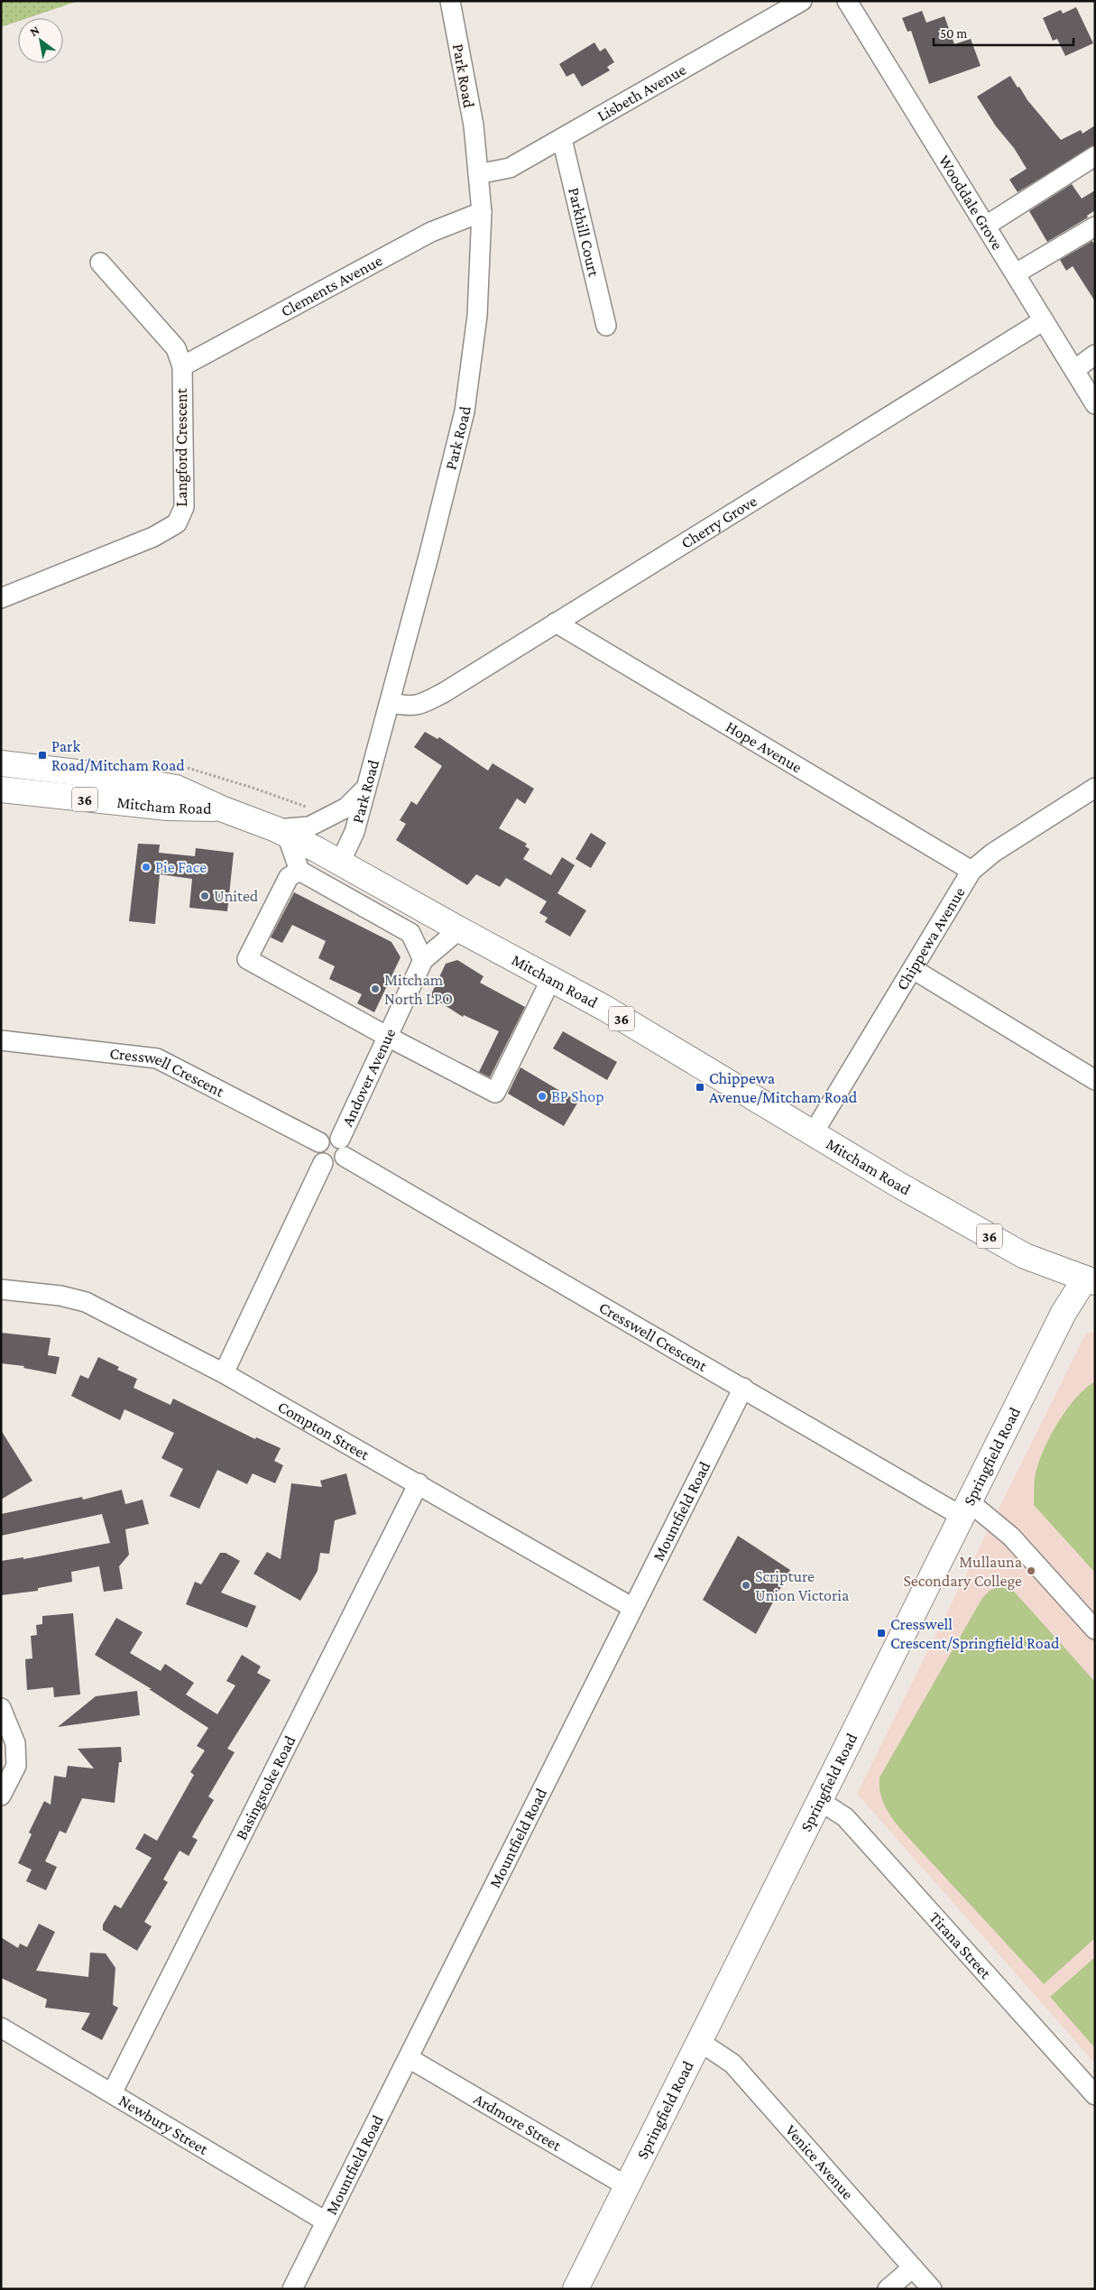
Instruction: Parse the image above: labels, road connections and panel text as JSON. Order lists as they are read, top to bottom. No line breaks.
{"streets":{"main road":["36","Mitcham Road","Springfield Road"],"street":["Park Road","Lisbeth Avenue","Wooddale Grove","Parkhill Court","Clements Avenue","Langford Crescent","Cherry Grove","Hope Avenue","Chippewa Avenue","Cresswell Crescent","Andover Avenue","Compton Street","Mountfield Road","Basingstoke Road","Tirana Street","Ardmore Street","Newbury Street","Venice Avenue"]},"crossings":[["Park Road","Lisbeth Avenue"],["Park Road","Clements Avenue"],["Park Road","Cherry Grove"],["Park Road","Mitcham Road"],["Lisbeth Avenue","Parkhill Court"],["Wooddale Grove","Cherry Grove"],["Clements Avenue","Langford Crescent"],["Cherry Grove","Hope Avenue"],["Hope Avenue","Chippewa Avenue"],["Mitcham Road","Chippewa Avenue"],["Mitcham Road","Andover Avenue"],["Mitcham Road","Springfield Road"],["Cresswell Crescent","Andover Avenue"],["Cresswell Crescent","Springfield Road"],["Cresswell Crescent","Mountfield Road"],["Compton Street","Mountfield Road"],["Compton Street","Basingstoke Road"],["Springfield Road","Tirana Street"],["Springfield Road","Ardmore Street"],["Springfield Road","Venice Avenue"],["Mountfield Road","Ardmore Street"],["Mountfield Road","Newbury Street"],["Basingstoke Road","Newbury Street"]],"places":{"transit":["Park Road/Mitcham Road","Chippewa Avenue/Mitcham Road","Cresswell Crescent/Springfield Road"],"other":["Pie Face","United","Mitcham North LPO","BP Shop","Mullauna Secondary College","Scripture Union Victoria"]},"scale_bar":"50 m","north":"top left"}
